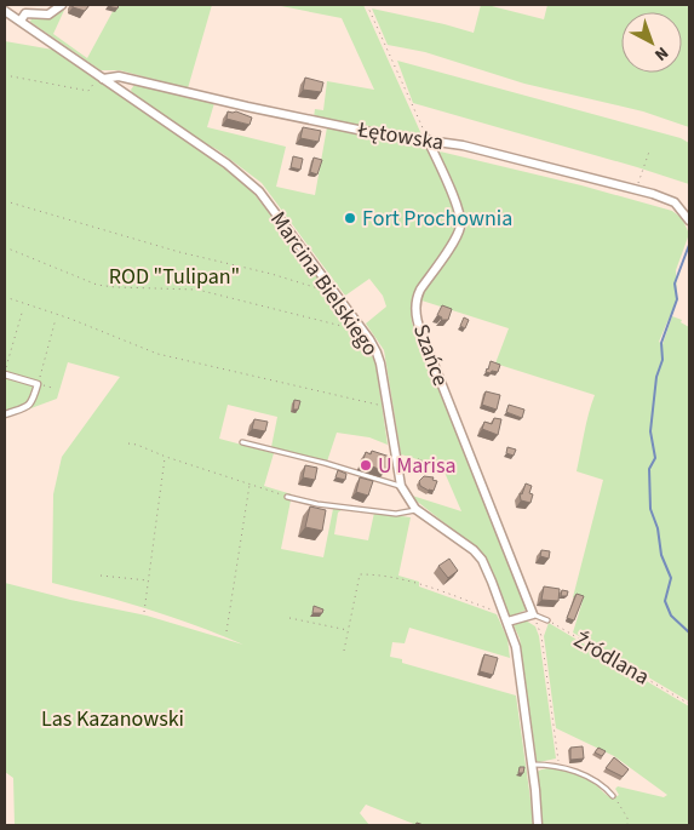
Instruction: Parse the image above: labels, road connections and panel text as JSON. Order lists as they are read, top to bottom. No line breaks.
{"streets":{"street":["Łętowska","Marcina Bielskiego","Szańce"],"path":["Źródlana"]},"crossings":[["Łętowska","Marcina Bielskiego"],["Łętowska","Szańce"]],"parks":["ROD \"Tulipan\"","Las Kazanowski"],"places":["Fort Prochownia","U Marisa"],"north":"bottom right"}
